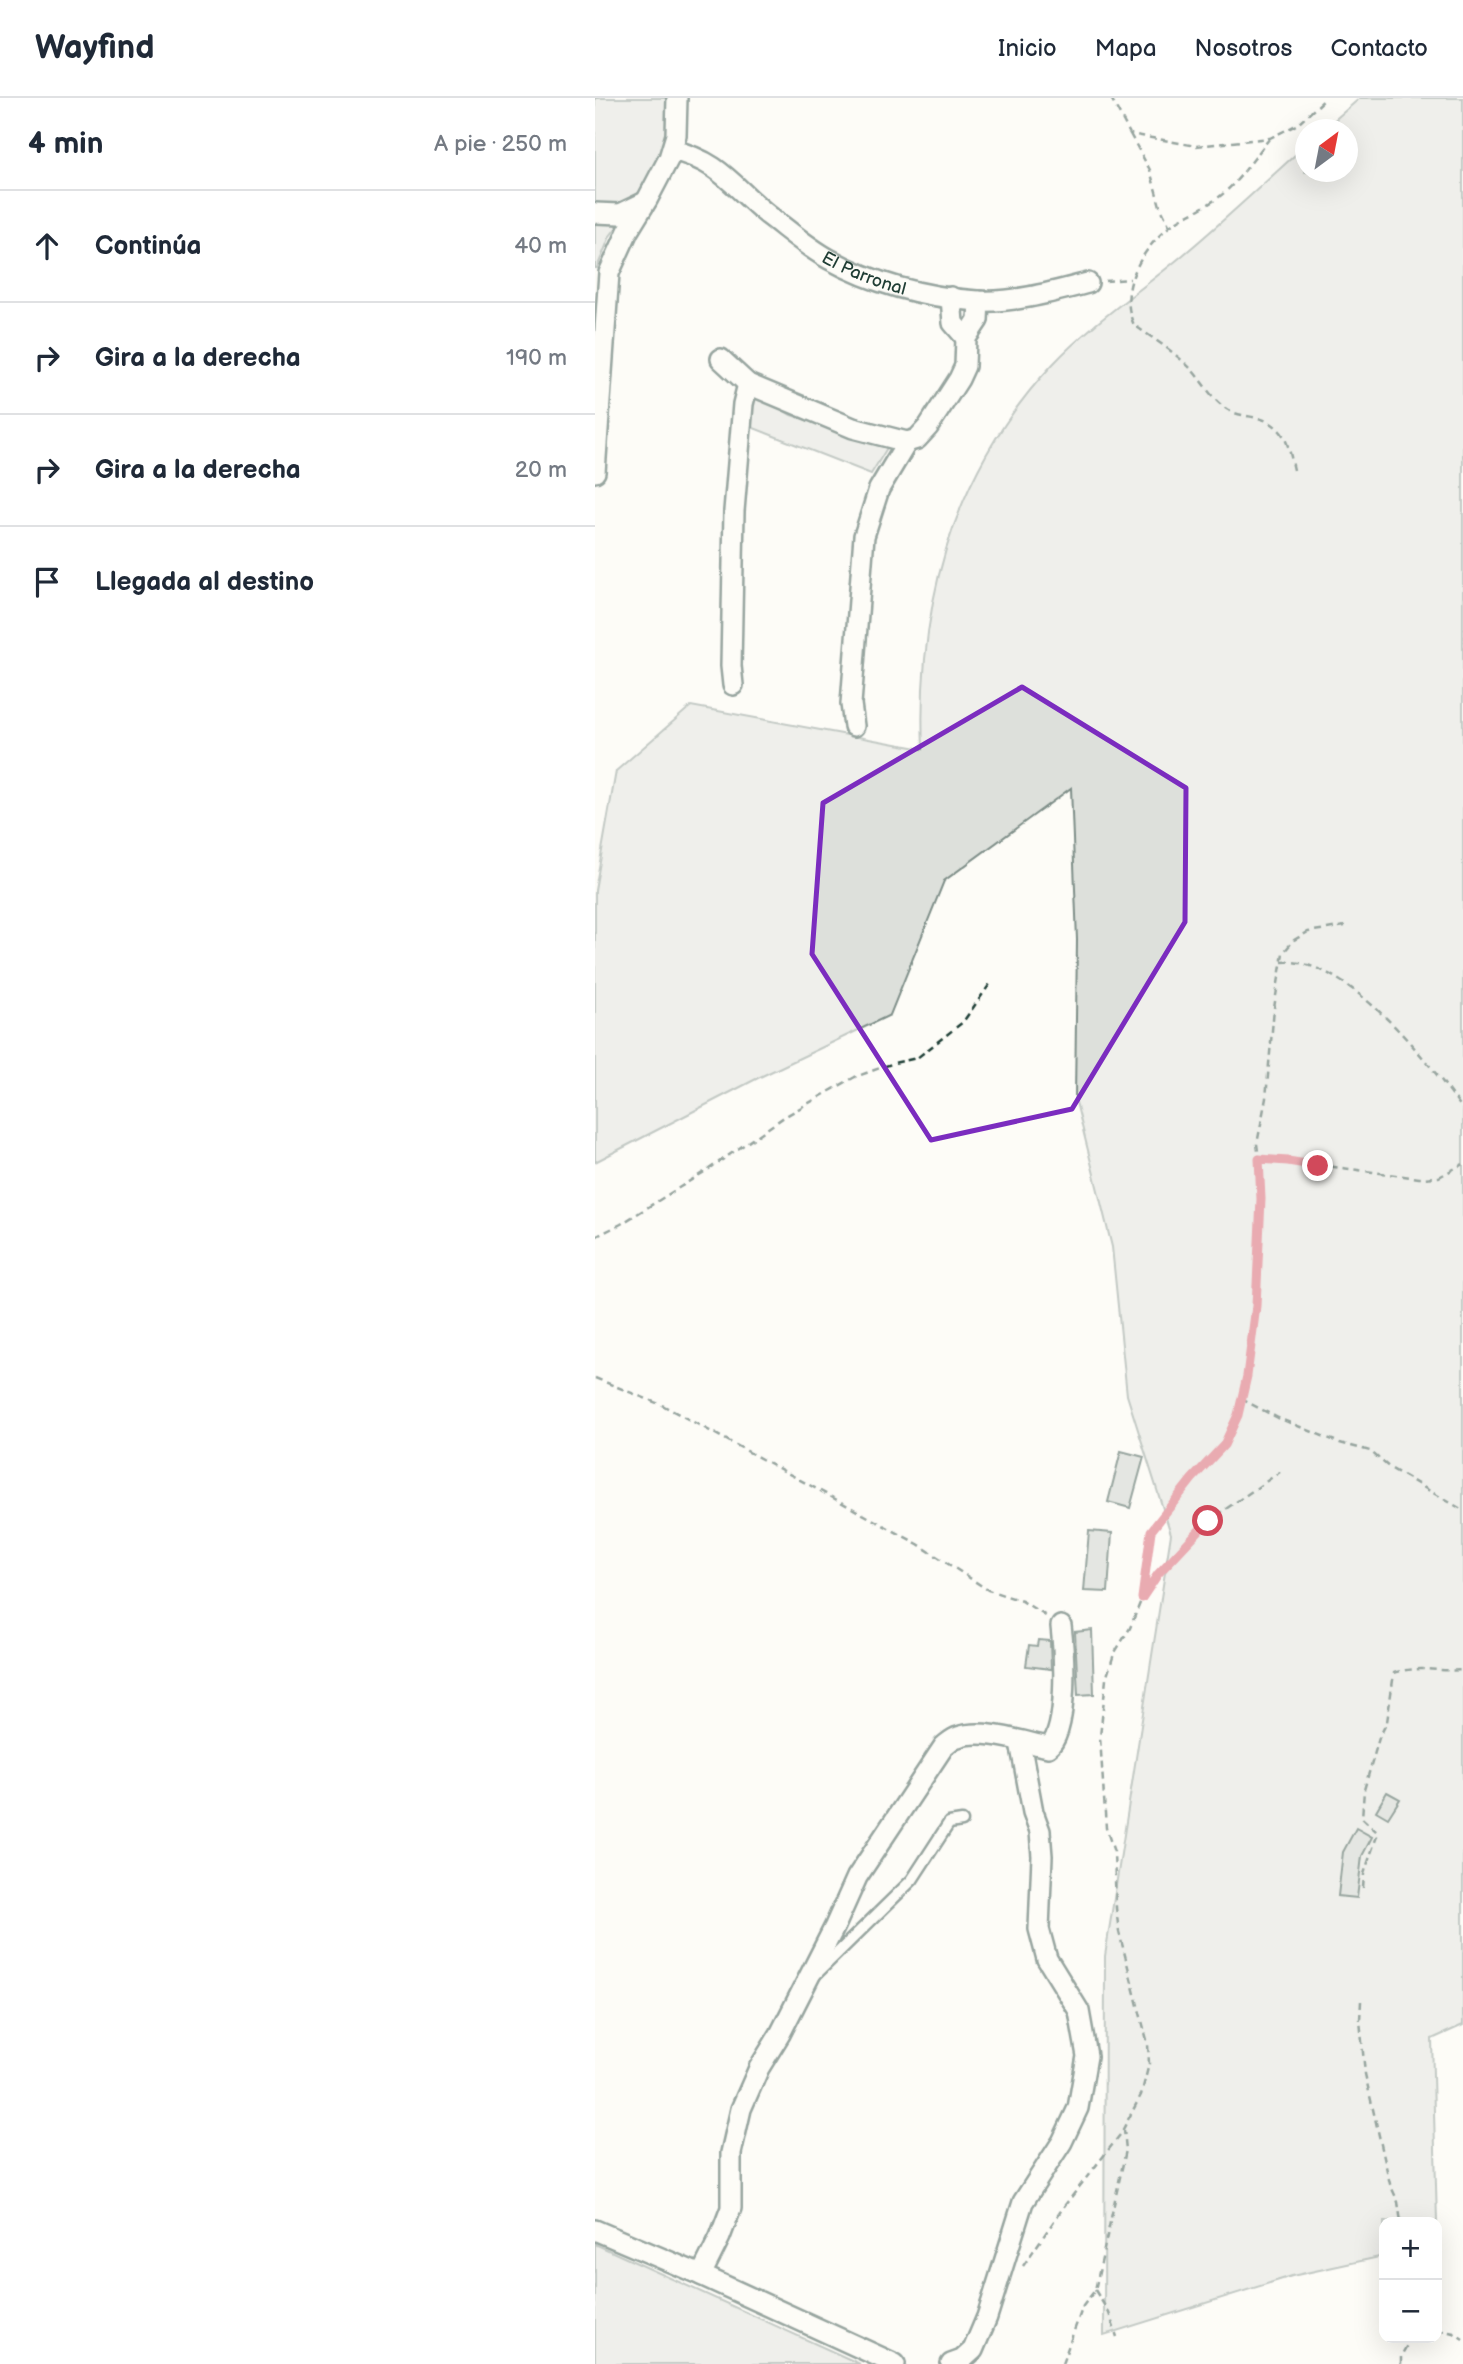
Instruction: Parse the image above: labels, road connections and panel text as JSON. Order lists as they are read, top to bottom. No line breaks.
{"streets":{"street":["El Parronal"]},"north":"top right","page":{"header":"Wayfind","nav":["Inicio","Mapa","Nosotros","Contacto"],"heading":["4 min","A pie · 250 m"],"list":[["Continúa","40 m"],["Gira a la derecha","190 m"],["Gira a la derecha","20 m"],"Llegada al destino"],"map_buttons":["+","−"]}}
